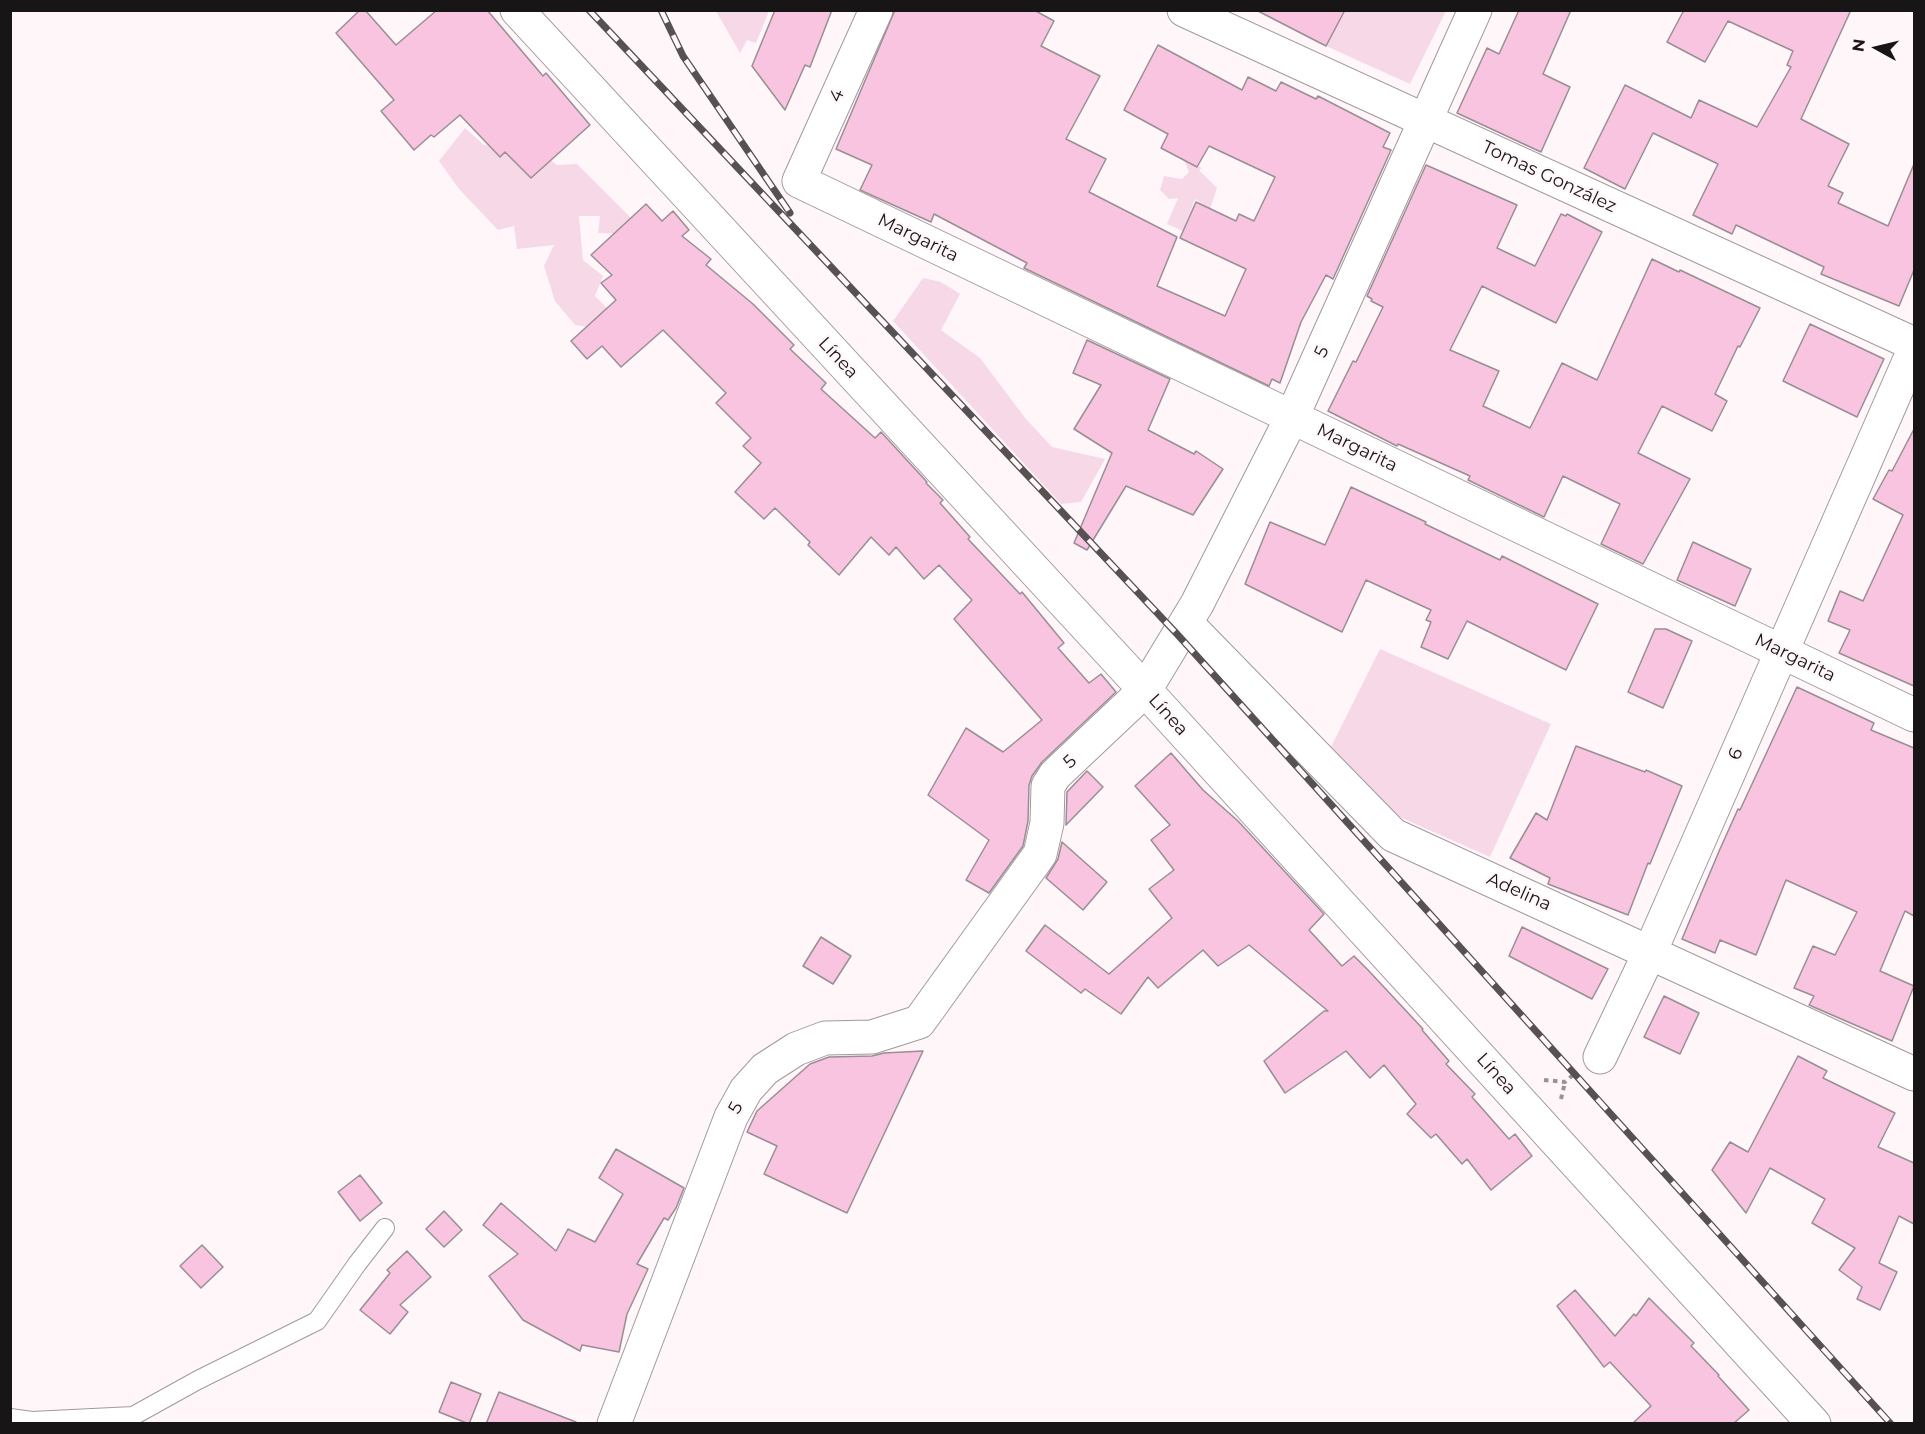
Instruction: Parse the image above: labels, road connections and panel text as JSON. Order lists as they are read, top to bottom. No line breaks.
{"streets":{"street":["4","Tomas González","Margarita","5","Línea","6","Adelina"]},"crossings":[["4","Margarita"],["Tomas González","5"],["Margarita","5"],["Margarita","6"],["5","Línea"],["5","Adelina"],["6","Adelina"]],"north":"left"}
